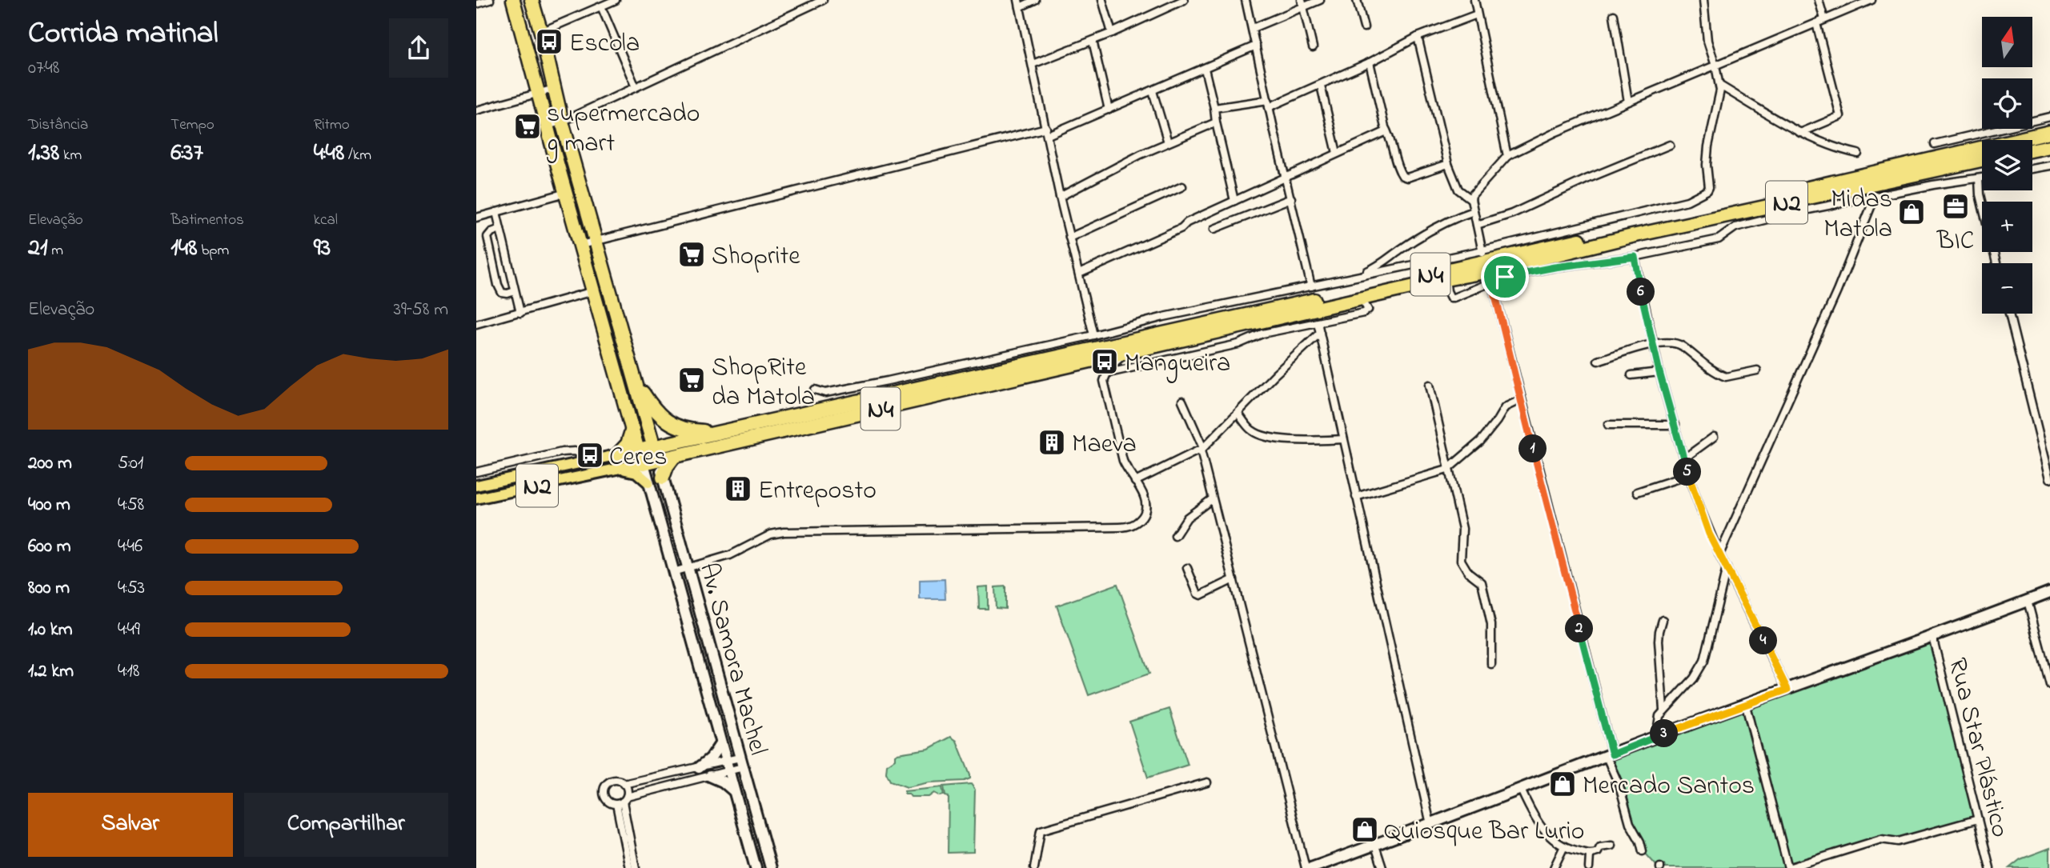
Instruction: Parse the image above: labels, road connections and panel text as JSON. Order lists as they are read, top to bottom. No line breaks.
{"streets":{"highway":["N2","N4"],"main road":["Av. Samora Machel"],"street":["Rua Star Plástico"]},"crossings":[["N2","N4"],["N2","Av. Samora Machel"],["N4","Av. Samora Machel"]],"places":{"bus stop":["Escola","Mangueira","Ceres"],"supermarket":["supermercado g mart","Shoprite","ShopRite da Matola"],"office":["BIC"],"shop":["Midas Matola","Mercado Santos","Quiosque Bar Lurio"],"building":["Maeva","Entreposto"]},"north":"top","page":{"heading":["Corrida matinal","07:48"],"map_buttons":["+","−"],"stats":[["Distância","1.38 km"],["Tempo","6:37"],["Ritmo","4:48 /km"],["Elevação","21 m"],["Batimentos","148 bpm"],["kcal","93"]],"pins":["6","1","5","2","4","3"],"chart":["Elevação","39–58 m"],"list":[{"name":"200 m","note":"5:01"},{"name":"400 m","note":"4:58"},{"name":"600 m","note":"4:46"},{"name":"800 m","note":"4:53"},{"name":"1.0 km","note":"4:49"},{"name":"1.2 km","note":"4:18"}],"buttons":["Salvar","Compartilhar"]}}
